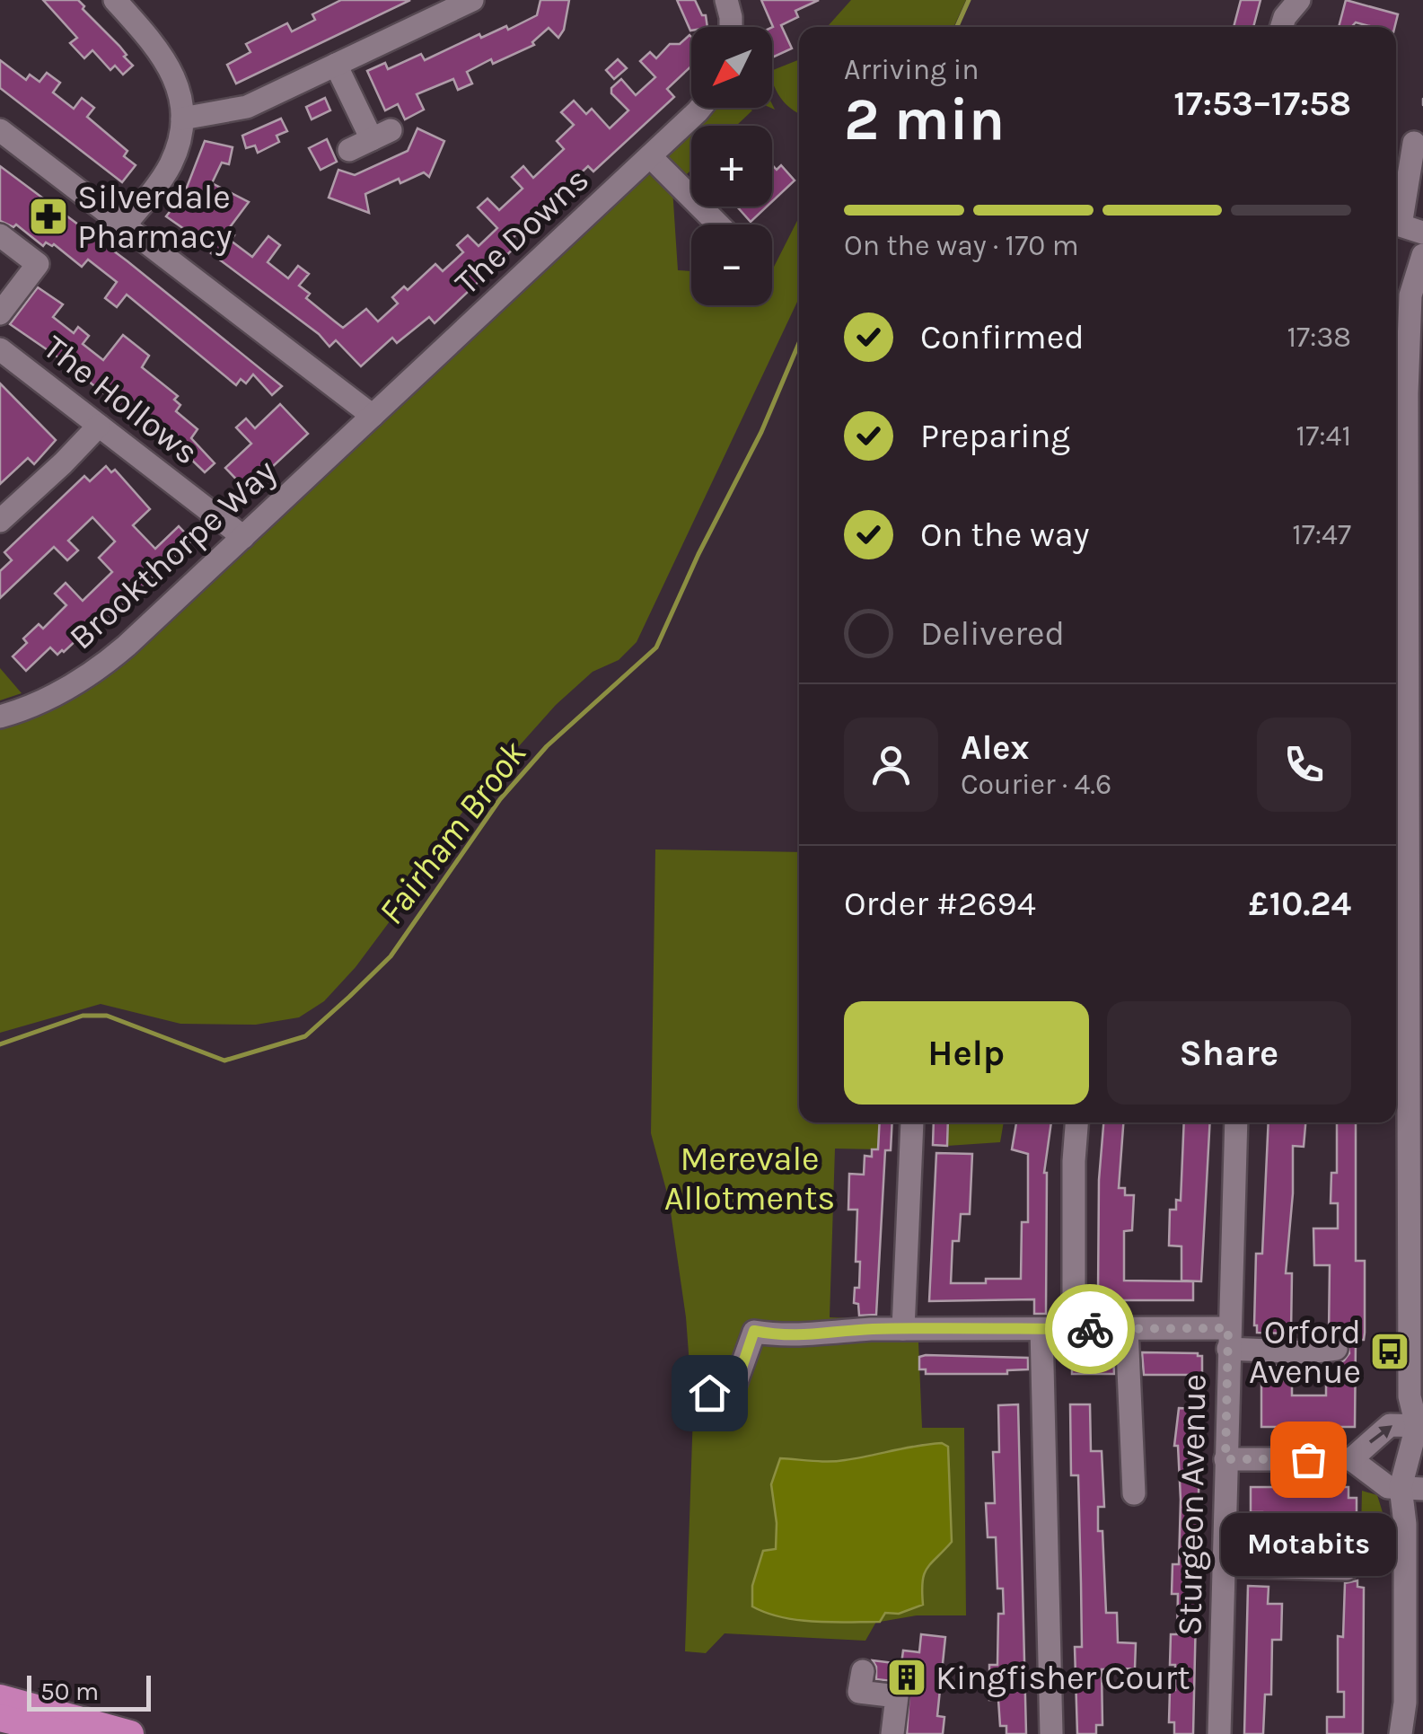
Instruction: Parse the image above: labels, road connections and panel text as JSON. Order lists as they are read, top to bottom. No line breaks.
{"streets":{"street":["The Downs","The Hollows","Brookthorpe Way","Sturgeon Avenue"]},"crossings":[["The Downs","Brookthorpe Way"],["The Hollows","Brookthorpe Way"]],"water":["Fairham Brook"],"parks":["Merevale Allotments"],"places":{"pharmacy":["Silverdale Pharmacy"],"bus stop":["Orford Avenue"],"other":["Motabits"],"building":["Kingfisher Court"]},"scale_bar":"50 m","north":"bottom left","page":{"map_buttons":["+","−"],"heading":["2 min","Arriving in","17:53–17:58"],"panel":["Alex","Courier · 4.6","Order #2694","£10.24"],"bar":"On the way · 170 m","list":[["Confirmed","17:38"],["Preparing","17:41"],["On the way","17:47"],"Delivered"],"buttons":["Help","Share"],"bubble":"Motabits","scale":"50 m"}}
